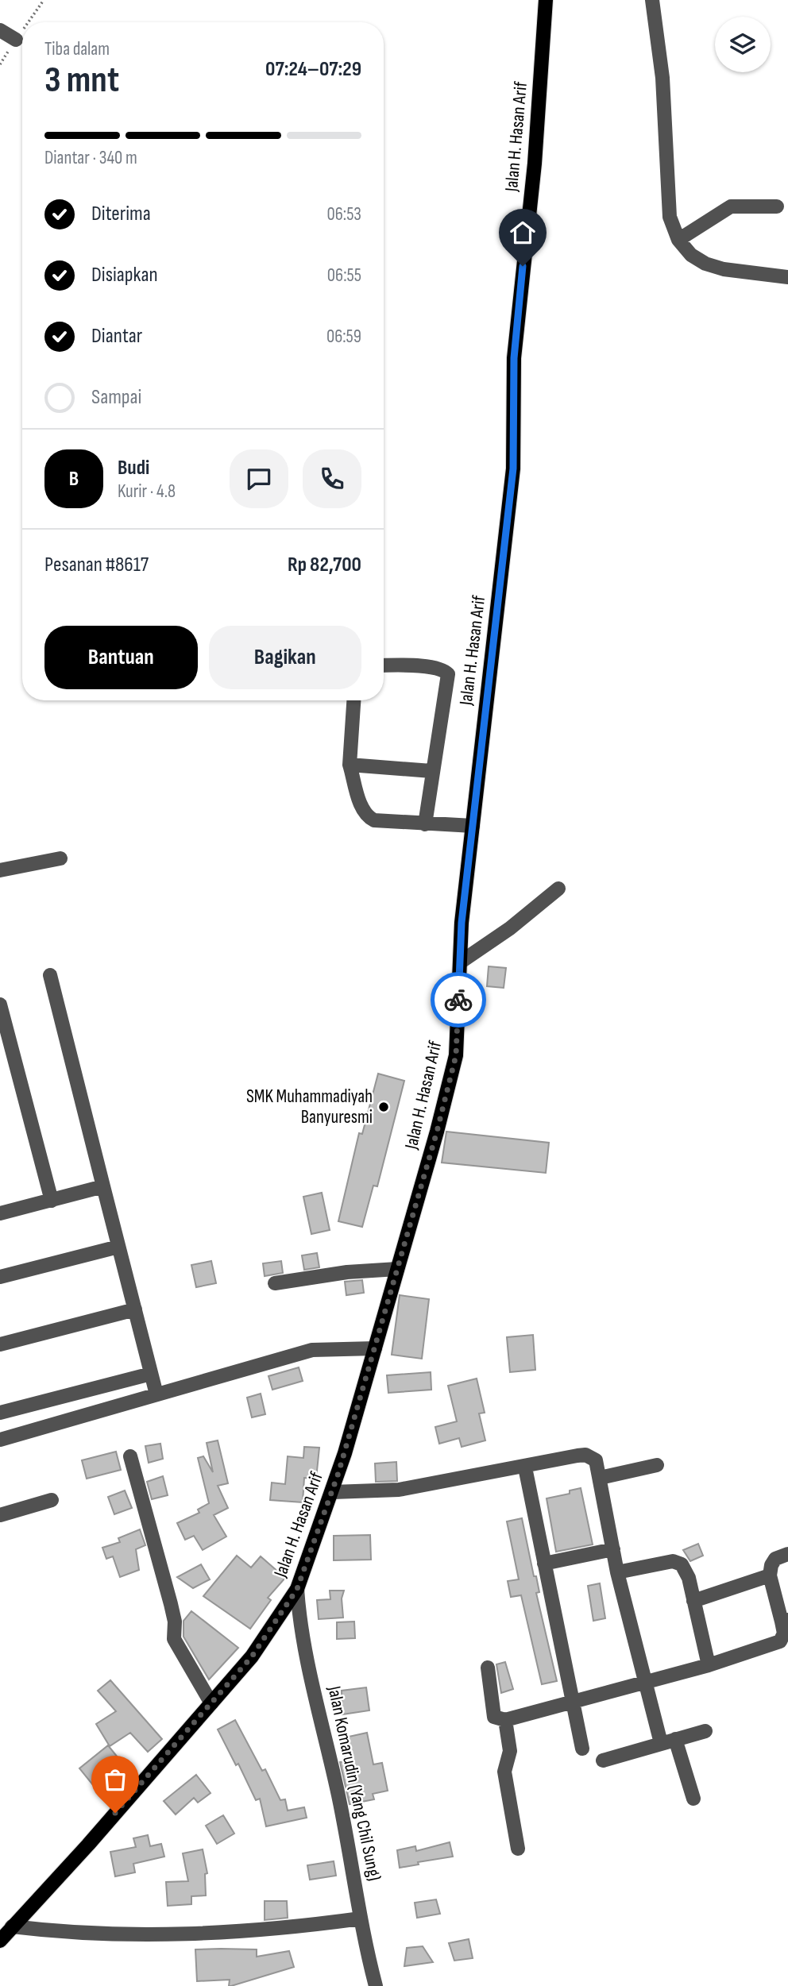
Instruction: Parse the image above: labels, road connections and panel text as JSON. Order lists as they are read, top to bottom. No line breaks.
{"streets":{"main road":["Jalan H. Hasan Arif"],"street":["Jalan Komarudin (Yang Chil Sung)"]},"crossings":[["Jalan H. Hasan Arif","Jalan Komarudin (Yang Chil Sung)"]],"places":["SMK Muhammadiyah Banyuresmi"],"page":{"heading":["3 mnt","Tiba dalam","07:24–07:29"],"panel":["Budi","Kurir · 4.8","Pesanan #8617","Rp 82,700"],"bar":"Diantar · 340 m","list":[["Diterima","06:53"],["Disiapkan","06:55"],["Diantar","06:59"],"Sampai"],"round":"B","buttons":["Bantuan","Bagikan"]}}
